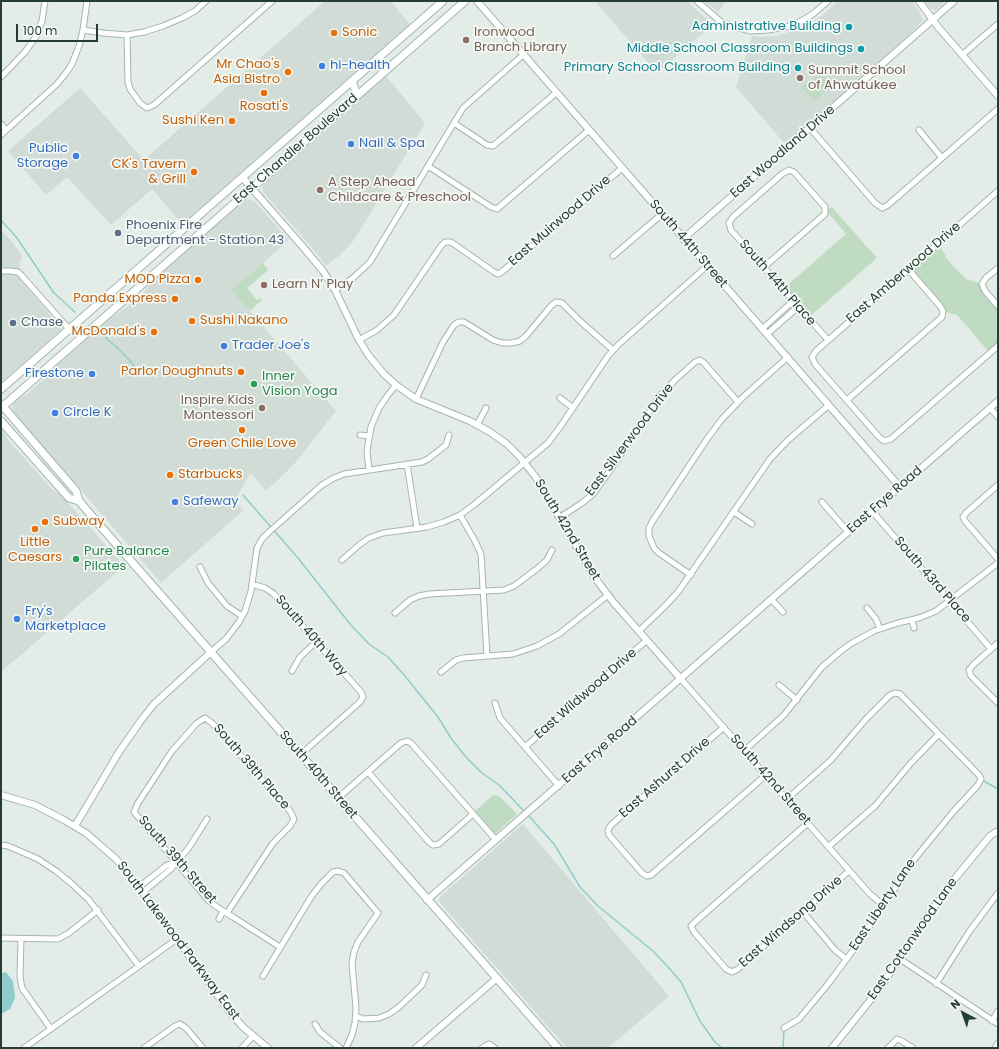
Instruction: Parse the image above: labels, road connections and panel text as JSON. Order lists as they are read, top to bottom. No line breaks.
{"streets":{"main road":["East Chandler Boulevard","South 40th Street"],"street":["East Woodland Drive","East Muirwood Drive","South 44th Street","East Amberwood Drive","South 44th Place","East Silverwood Drive","East Frye Road","South 42nd Street","South 43rd Place","South 40th Way","East Wildwood Drive","South 39th Place","East Ashurst Drive","South 39th Street","East Liberty Lane","East Windsong Drive","East Cottonwood Lane","South Lakewood Parkway East"]},"crossings":[["East Chandler Boulevard","South 42nd Street"],["East Chandler Boulevard","South 40th Street"],["East Woodland Drive","South 44th Street"],["East Muirwood Drive","South 44th Street"],["East Muirwood Drive","South 42nd Street"],["South 44th Street","East Frye Road"],["East Amberwood Drive","South 44th Place"],["East Silverwood Drive","South 42nd Street"],["East Frye Road","South 42nd Street"],["East Frye Road","South 43rd Place"],["East Frye Road","South 40th Street"],["South 42nd Street","East Wildwood Drive"],["South 42nd Street","East Ashurst Drive"],["South 42nd Street","East Liberty Lane"],["South 42nd Street","East Windsong Drive"],["South 40th Way","South 40th Street"],["South 39th Place","South 39th Street"]],"places":["Administrative Building","Sonic","Ironwood Branch Library","Middle School Classroom Buildings","hi-health","Primary School Classroom Building","Mr Chao's Asia Bistro","Summit School of Ahwatukee","Rosati's","Sushi Ken","Nail & Spa","Public Storage","CK's Tavern & Grill","A Step Ahead Childcare & Preschool","Phoenix Fire Department - Station 43","MOD Pizza","Learn N’ Play","Panda Express","Sushi Nakano","Chase","McDonald's","Trader Joe's","Parlor Doughnuts","Firestone","Inner Vision Yoga","Inspire Kids Montessori","Circle K","Green Chile Love","Starbucks","Safeway","Subway","Little Caesars","Pure Balance Pilates","Fry's Marketplace"],"scale_bar":"100 m","north":"top left"}
